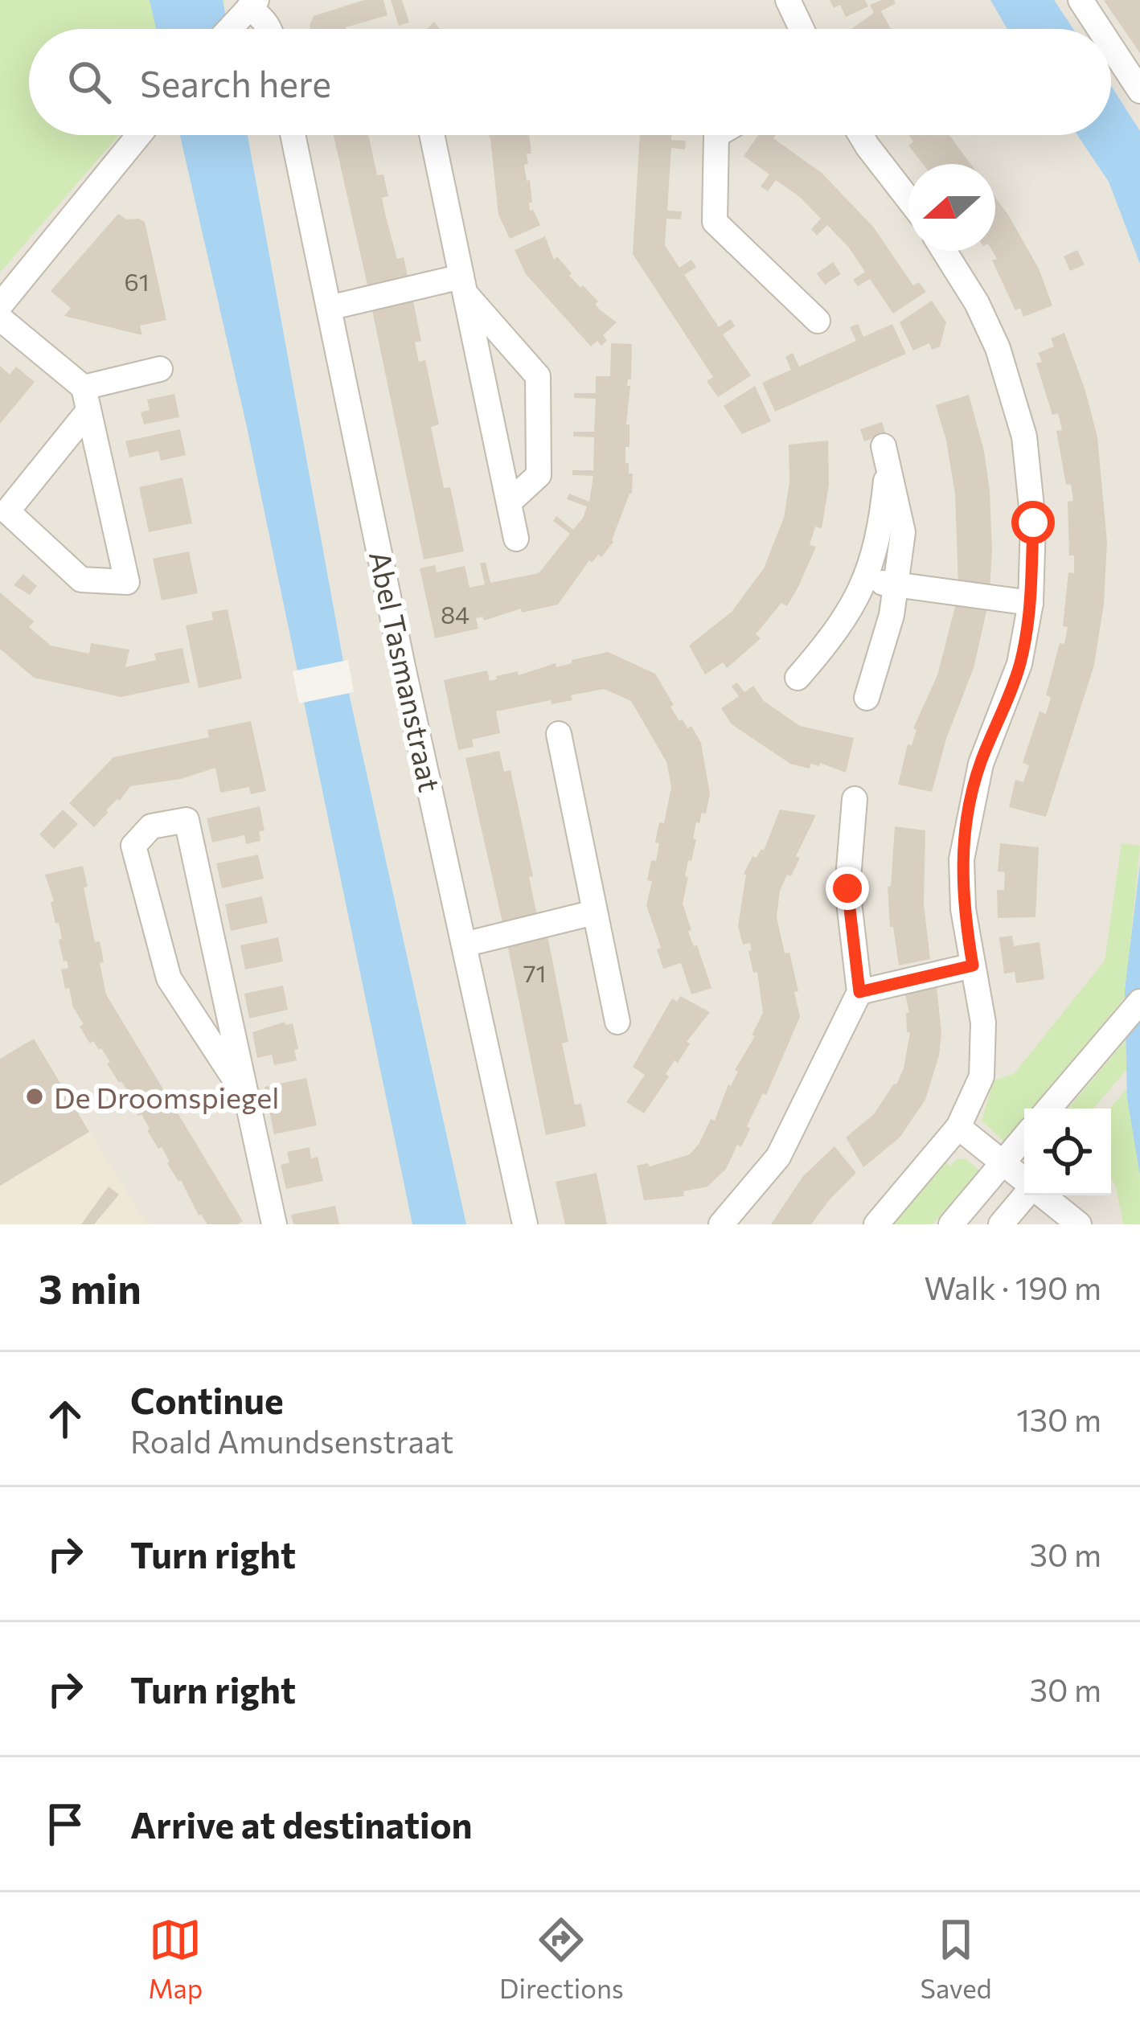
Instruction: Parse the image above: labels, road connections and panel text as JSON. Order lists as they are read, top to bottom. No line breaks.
{"streets":{"street":["Abel Tasmanstraat"]},"places":["De Droomspiegel"],"house_numbers":["61","84","71"],"north":"left","page":{"search":"Search here","heading":["3 min","Walk · 190 m"],"list":[["Continue","Roald Amundsenstraat","130 m"],["Turn right","30 m"],["Turn right","30 m"],"Arrive at destination"],"nav":["Map","Directions","Saved"]}}
